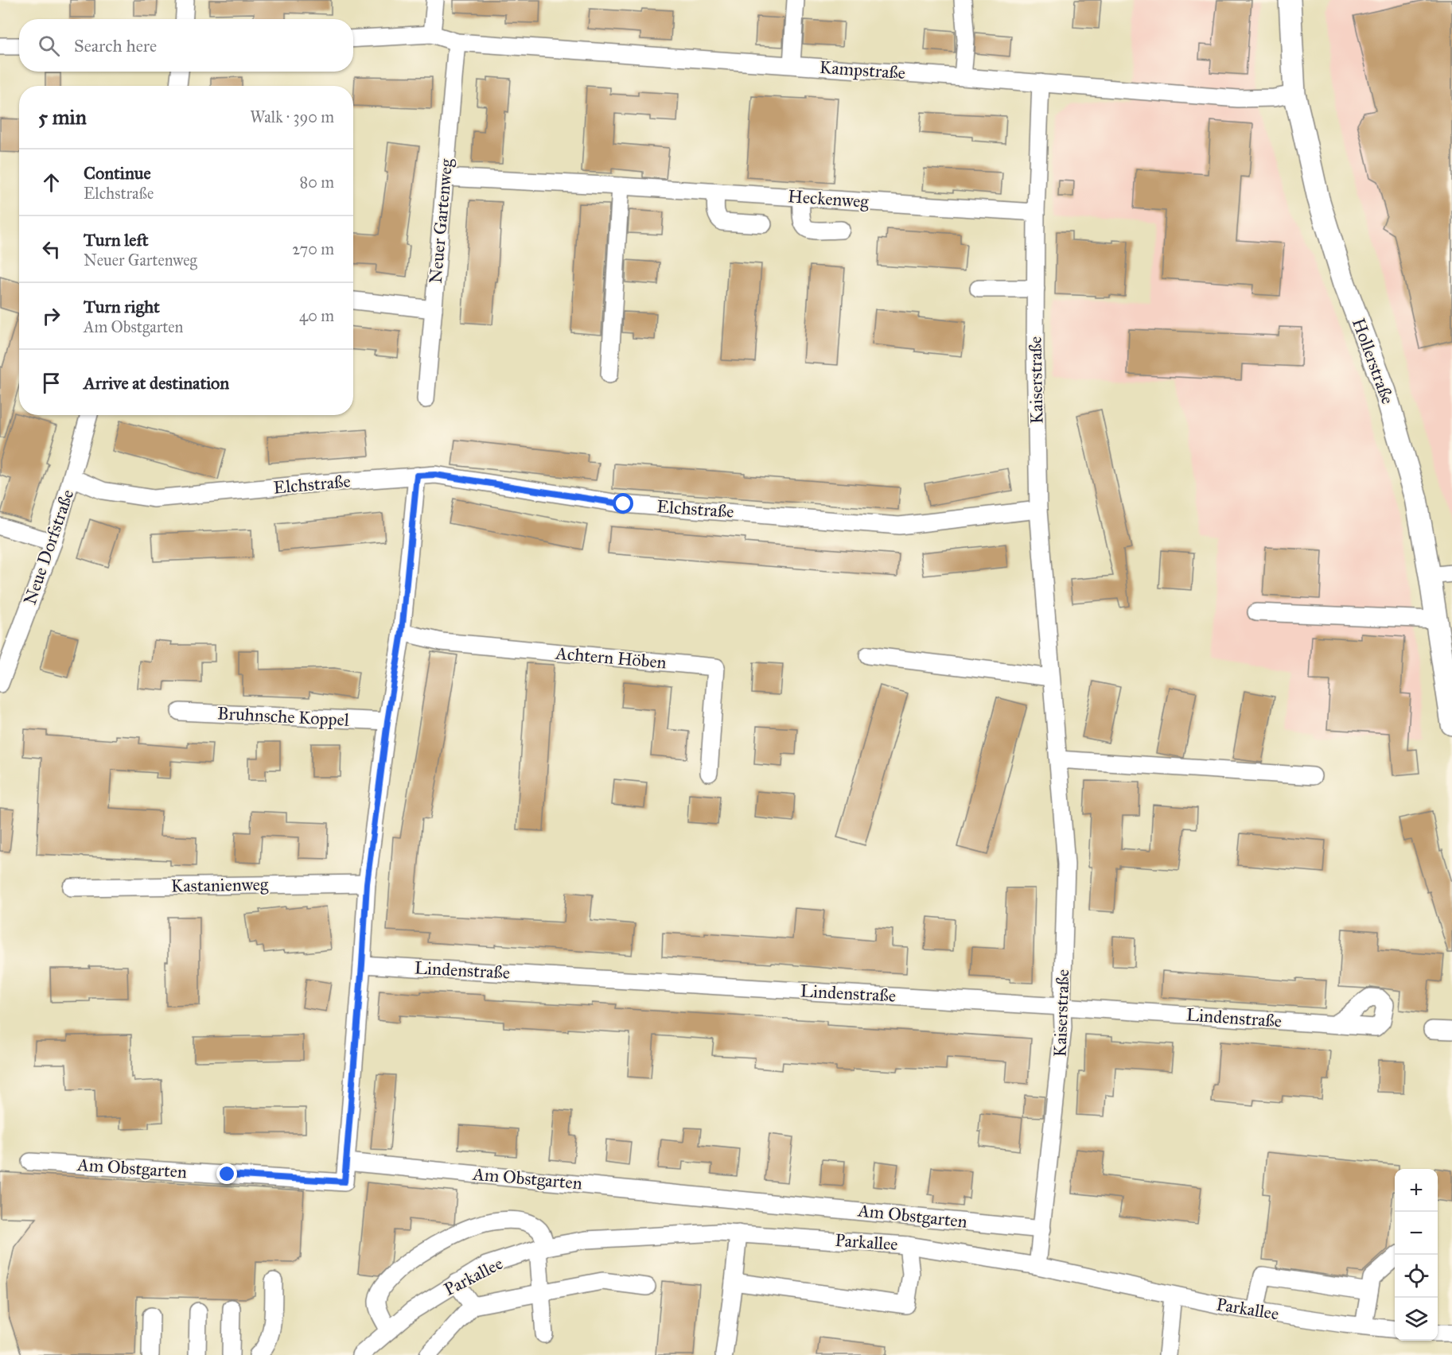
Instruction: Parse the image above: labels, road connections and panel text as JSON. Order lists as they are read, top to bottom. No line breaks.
{"streets":{"main road":["Hollerstraße"],"street":["Kampstraße","Heckenweg","Neuer Gartenweg","Kaiserstraße","Elchstraße","Neue Dorfstraße","Achtern Höben","Bruhnsche Koppel","Kastanienweg","Lindenstraße","Am Obstgarten","Parkallee"]},"crossings":[["Kampstraße","Neuer Gartenweg"],["Kampstraße","Hollerstraße"],["Kampstraße","Kaiserstraße"],["Heckenweg","Neuer Gartenweg"],["Heckenweg","Kaiserstraße"],["Kaiserstraße","Elchstraße"],["Kaiserstraße","Lindenstraße"],["Kaiserstraße","Am Obstgarten"],["Kaiserstraße","Parkallee"],["Elchstraße","Neue Dorfstraße"]],"page":{"search":"Search here","heading":["5 min","Walk · 390 m"],"list":[["Continue","Elchstraße","80 m"],["Turn left","Neuer Gartenweg","270 m"],["Turn right","Am Obstgarten","40 m"],"Arrive at destination"],"map_buttons":["+","−"]}}
